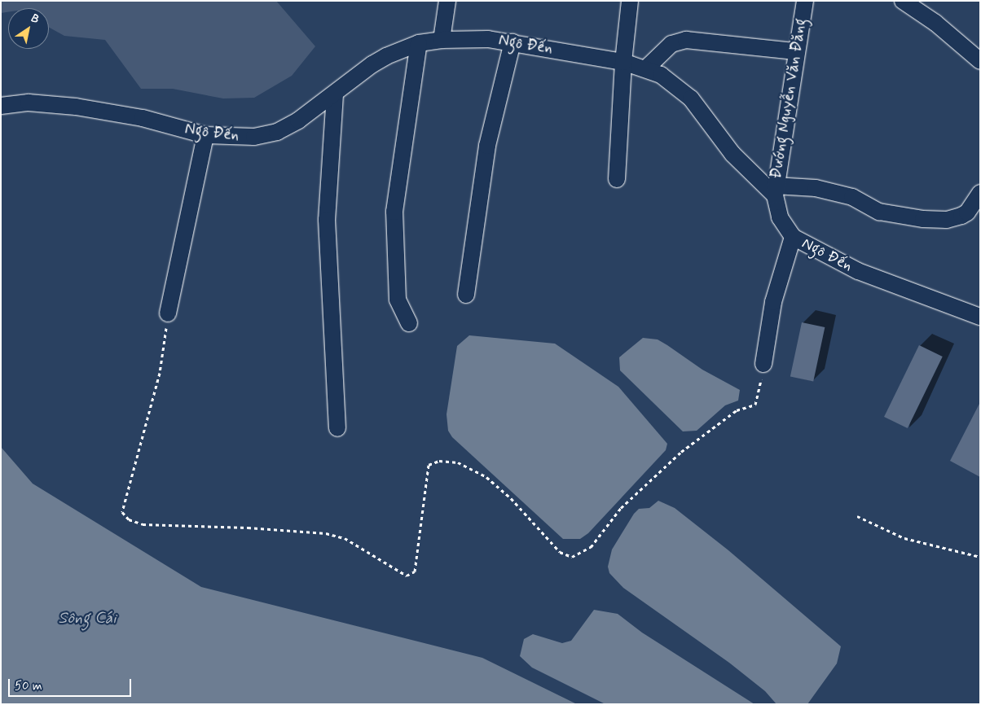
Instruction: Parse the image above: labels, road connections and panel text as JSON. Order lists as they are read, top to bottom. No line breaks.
{"streets":{"street":["Ngô Đến","Đướng Nguyễn Văn Đăng"]},"crossings":[["Ngô Đến","Đướng Nguyễn Văn Đăng"]],"water":["Sông Cái"],"scale_bar":"50 m","north":"top right"}
